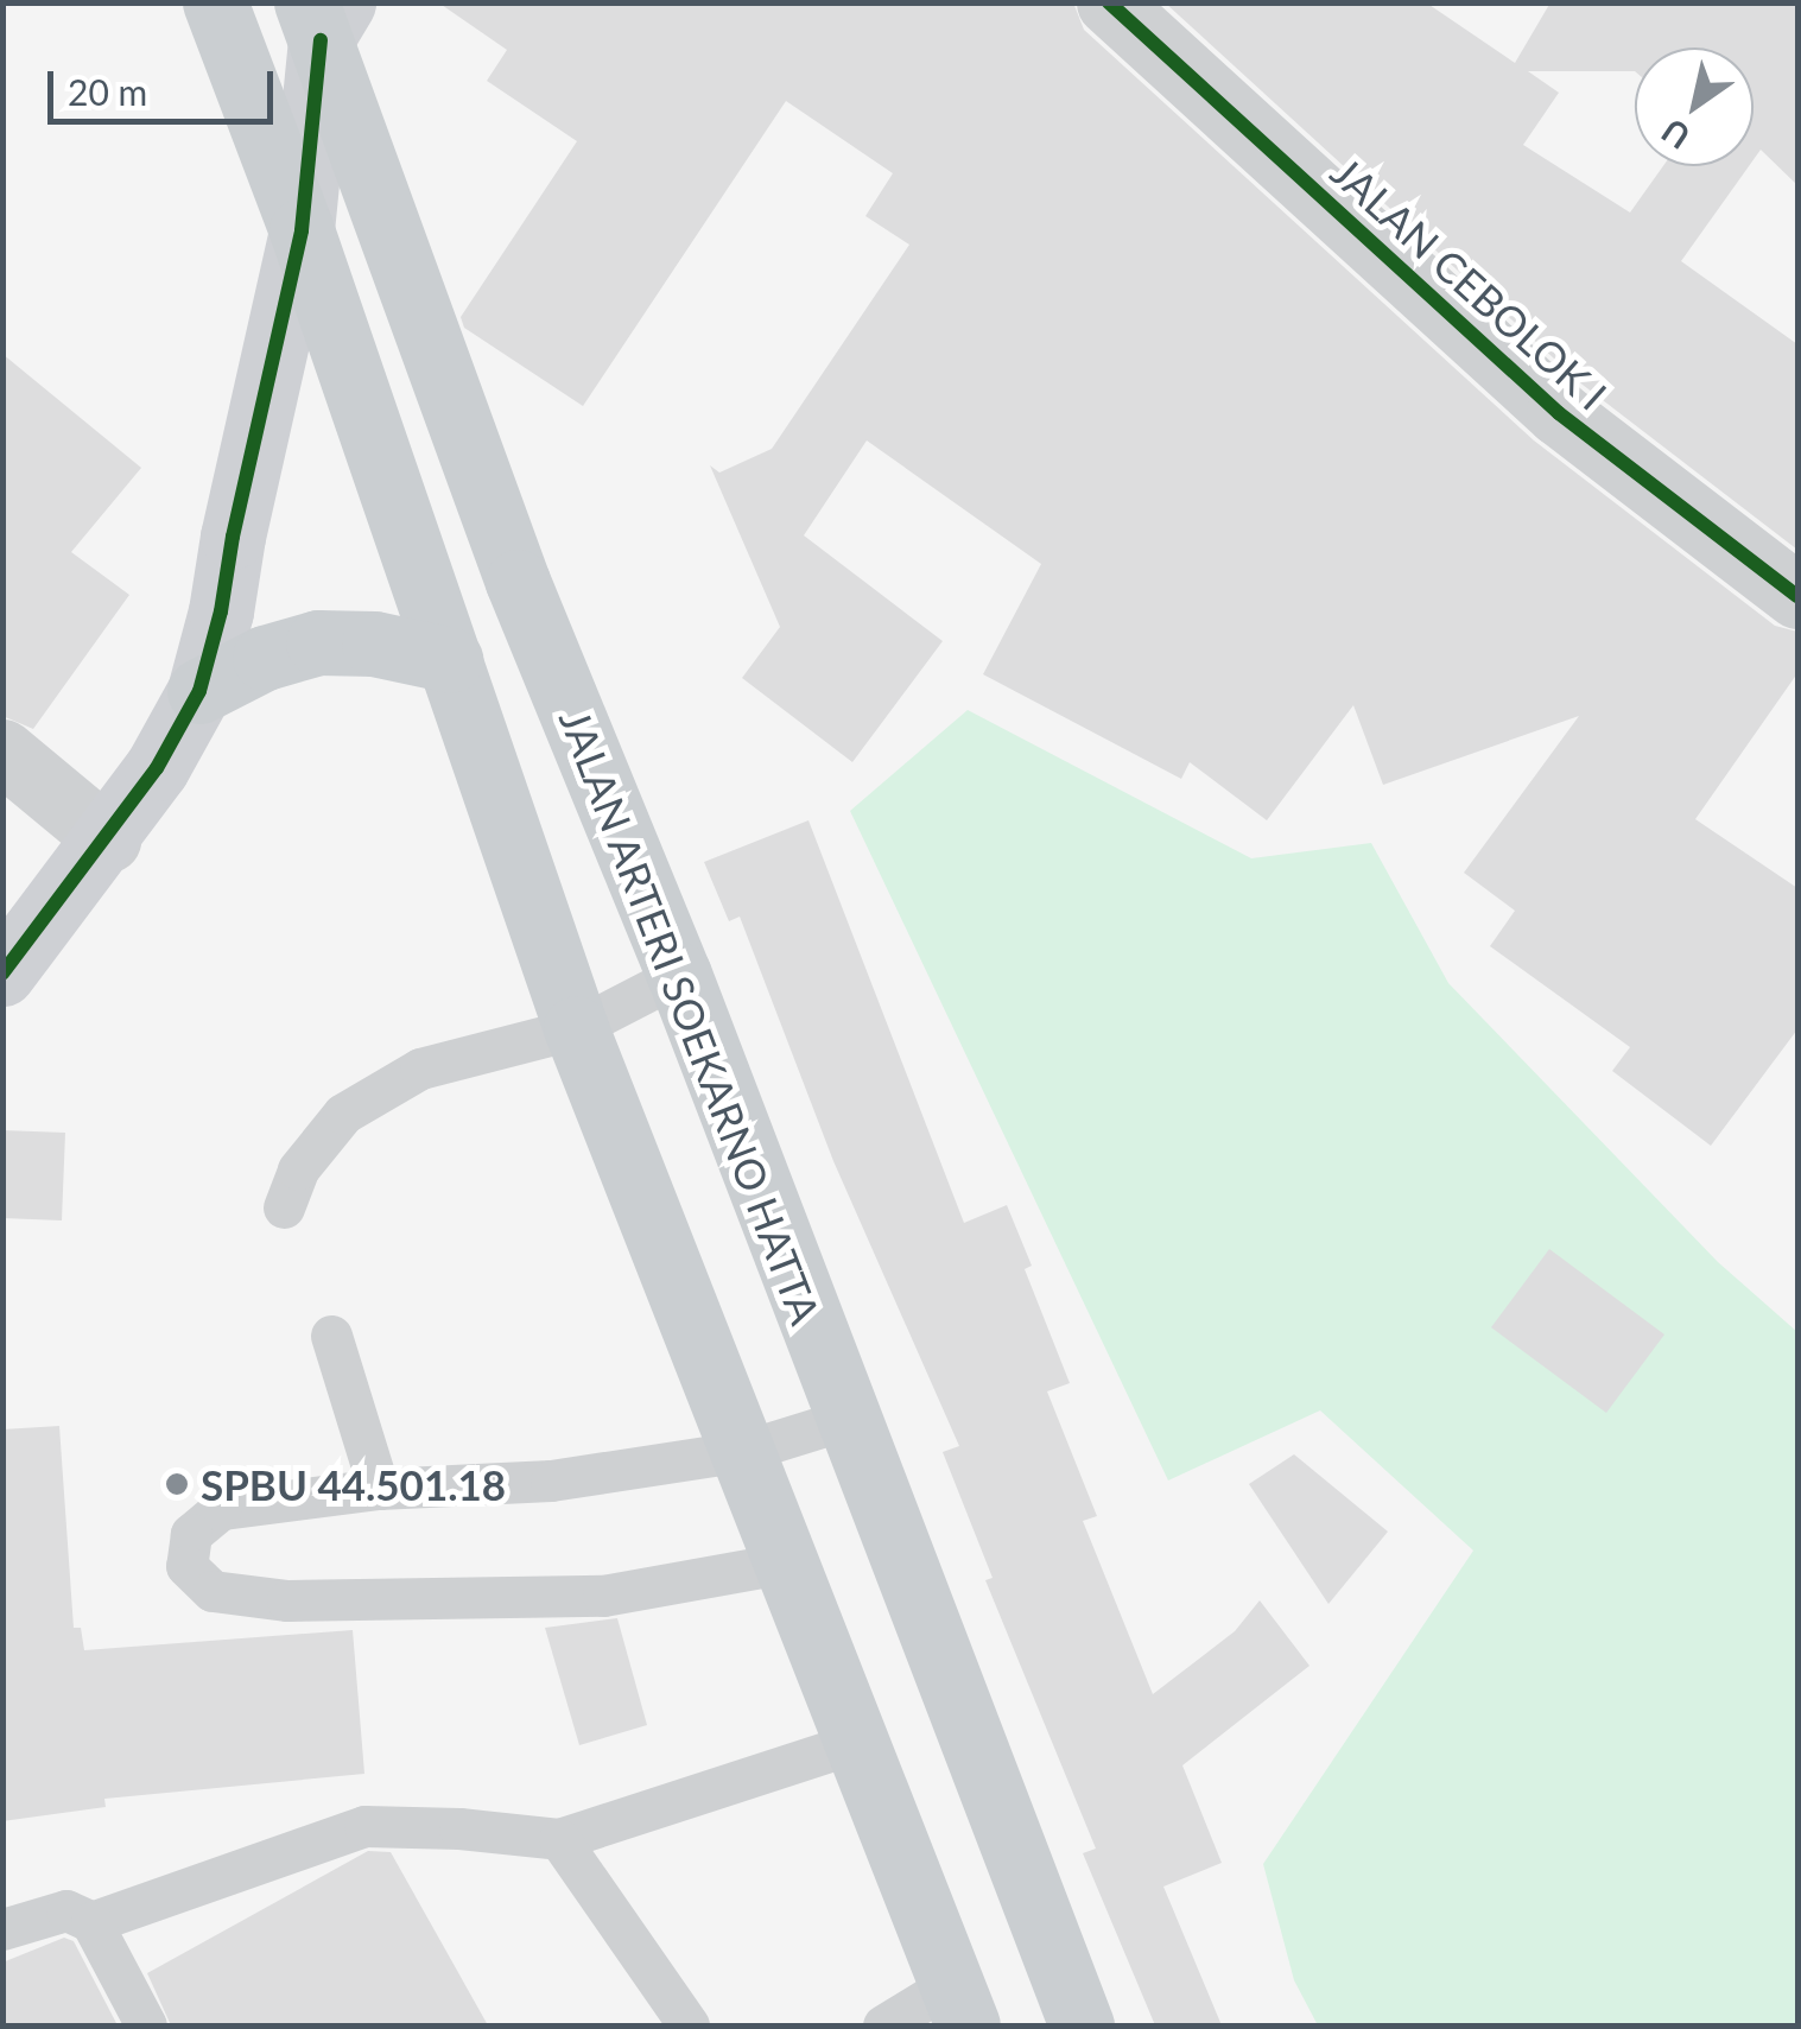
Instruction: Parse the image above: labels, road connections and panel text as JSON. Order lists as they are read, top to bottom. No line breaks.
{"streets":{"main road":["JALAN ARTERI SOEKARNO HATTA"],"street":["JALAN CEBOLOK I"]},"places":["SPBU 44.501.18"],"scale_bar":"20 m","north":"bottom left"}
